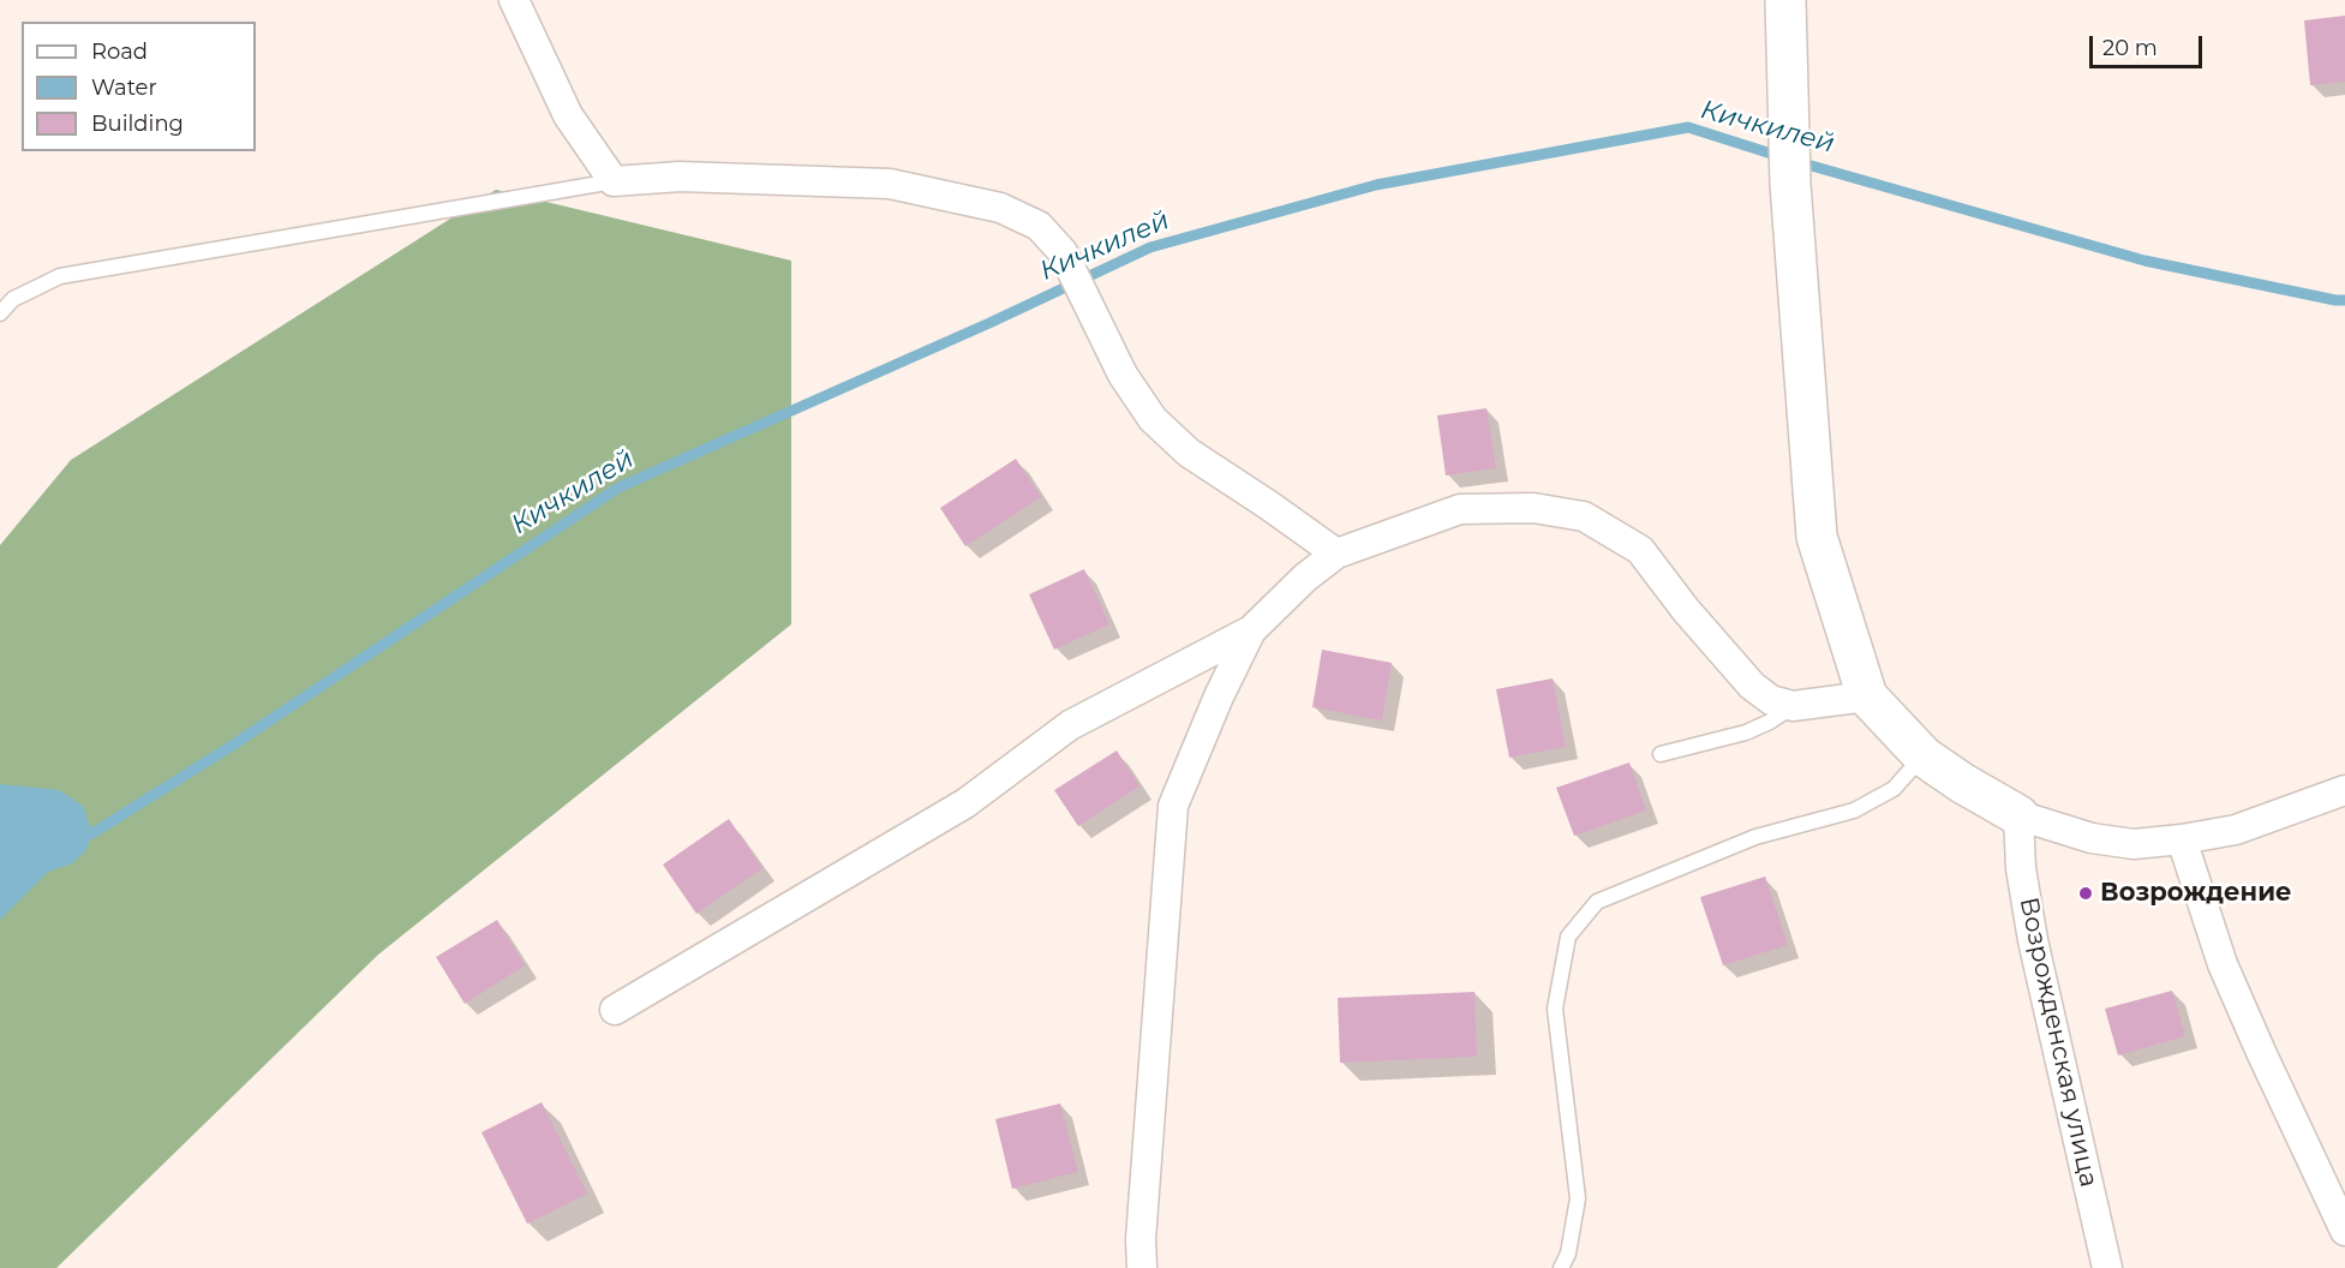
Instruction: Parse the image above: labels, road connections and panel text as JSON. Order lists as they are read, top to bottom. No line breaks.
{"streets":{"street":["Возрожденская улица"]},"water":["Кичкилей"],"places":["Возрождение"],"legend":["Road","Water","Building"],"scale_bar":"20 m"}
